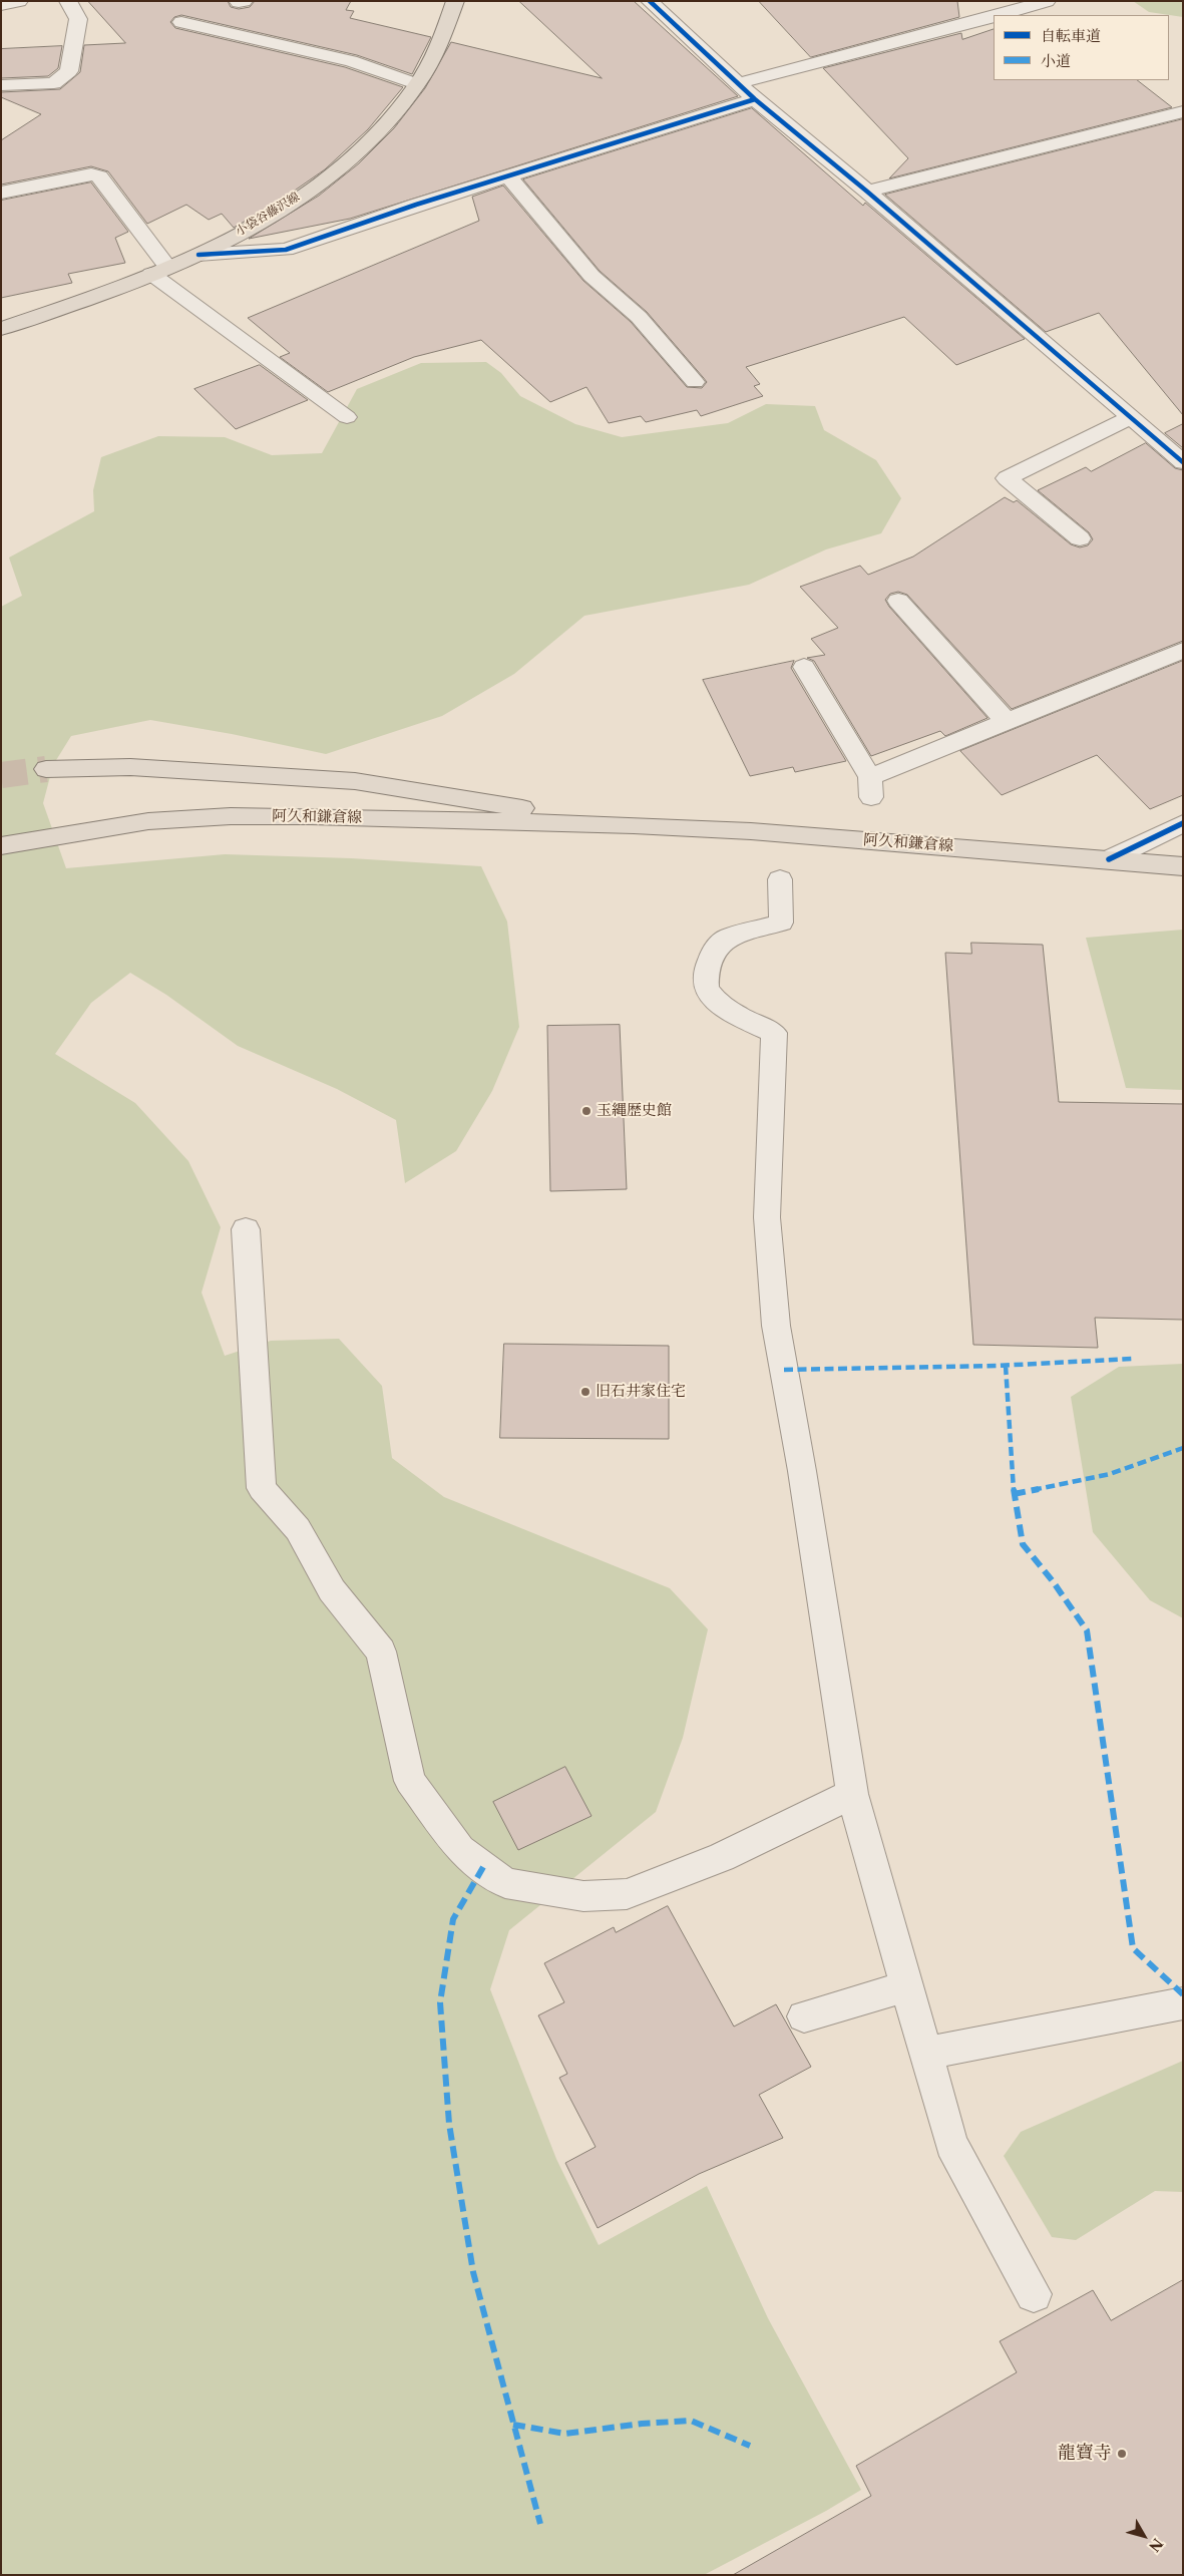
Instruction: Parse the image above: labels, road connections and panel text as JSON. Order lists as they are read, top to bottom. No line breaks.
{"streets":{"main road":["小袋谷藤沢線","阿久和鎌倉線"]},"places":["玉縄歴史館","旧石井家住宅","龍寶寺"],"legend":["自転車道","小道"],"north":"bottom right"}
